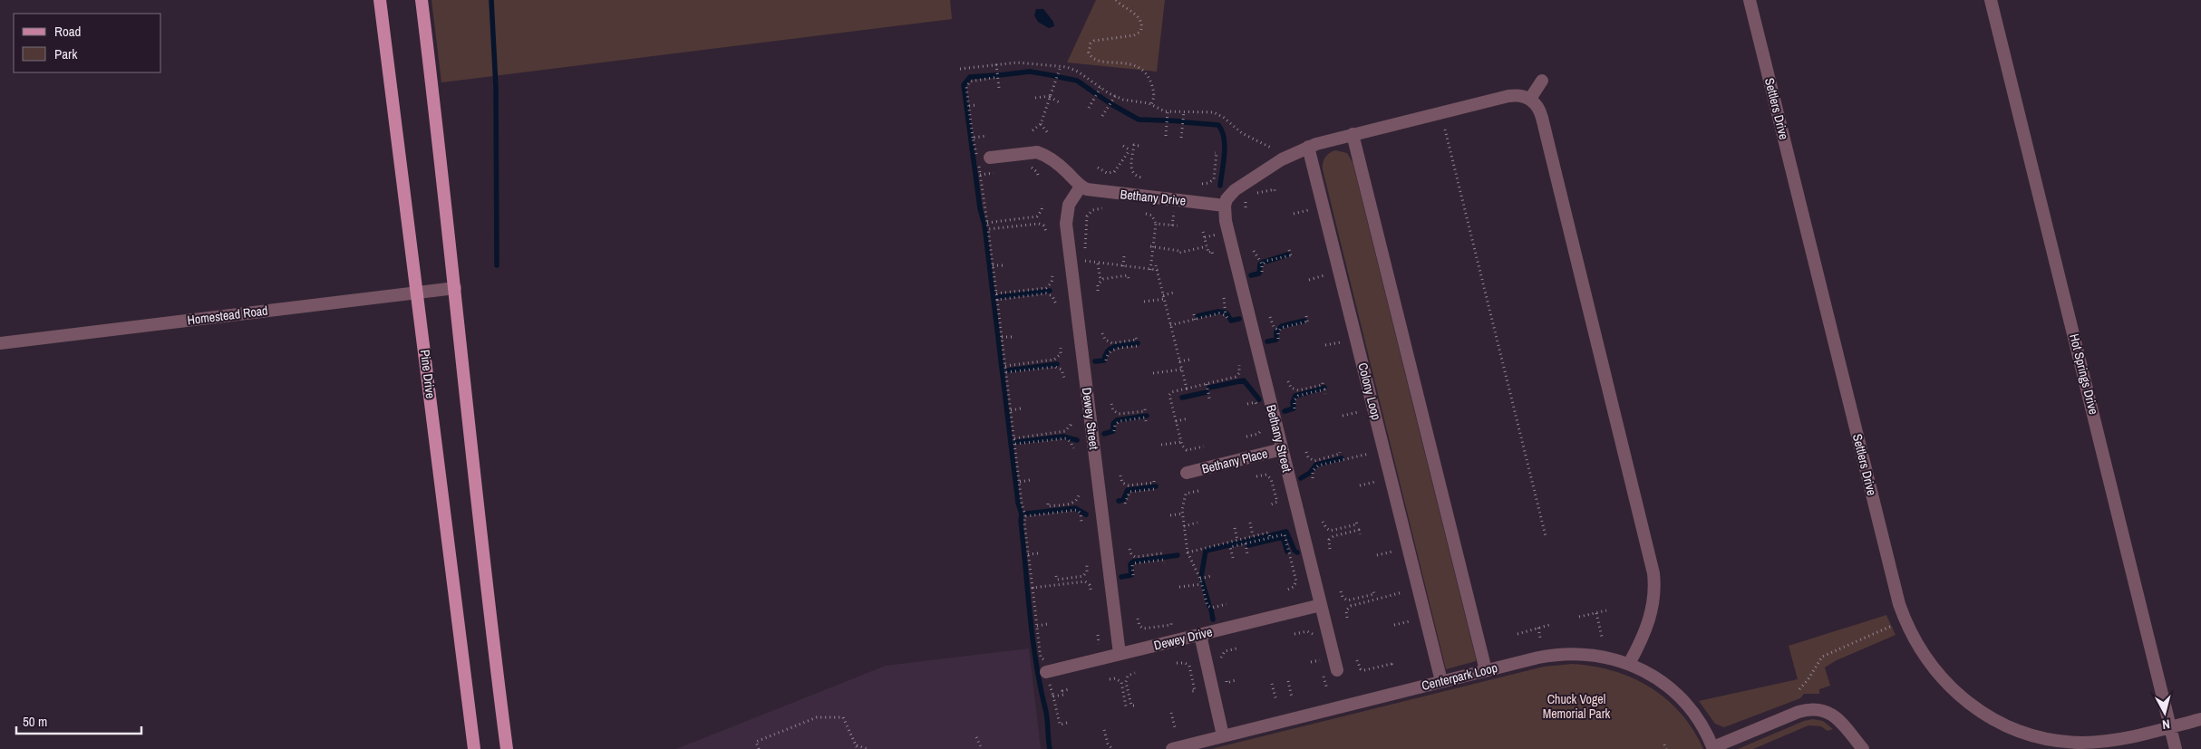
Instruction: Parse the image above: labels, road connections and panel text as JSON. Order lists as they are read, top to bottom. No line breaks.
{"streets":{"main road":["Pine Drive"],"street":["Settlers Drive","Bethany Drive","Homestead Road","Hot Springs Drive","Colony Loop","Dewey Street","Bethany Street","Bethany Place","Dewey Drive","Centerpark Loop"]},"crossings":[["Settlers Drive","Hot Springs Drive"],["Bethany Drive","Dewey Street"],["Bethany Drive","Bethany Street"],["Homestead Road","Pine Drive"],["Colony Loop","Centerpark Loop"],["Dewey Street","Dewey Drive"],["Bethany Street","Bethany Place"],["Bethany Street","Dewey Drive"]],"parks":["Chuck Vogel Memorial Park"],"legend":["Road","Park"],"scale_bar":"50 m","north":"bottom"}
